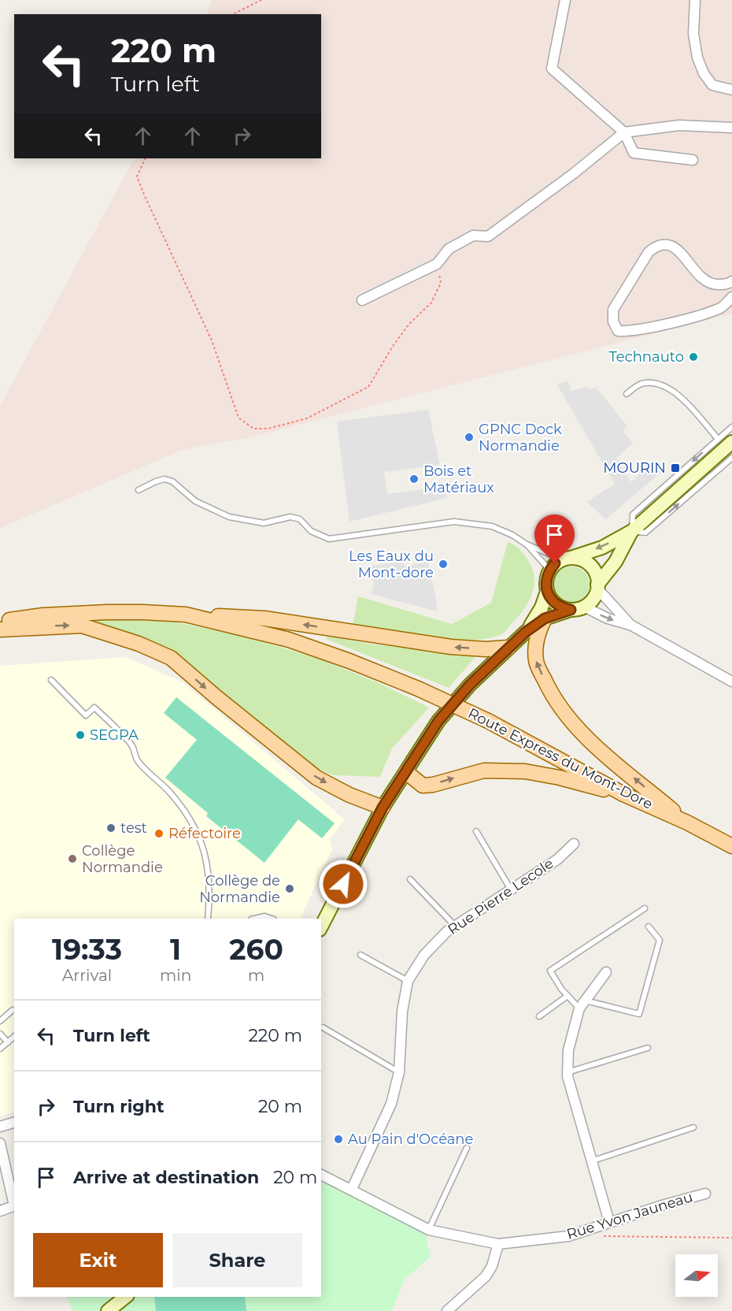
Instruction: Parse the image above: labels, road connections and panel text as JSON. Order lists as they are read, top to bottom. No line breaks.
{"streets":{"main road":["Route Express du Mont-Dore"],"street":["Rue Pierre Lecole","Rue Yvon Jauneau"]},"crossings":[["Rue Pierre Lecole","Rue Yvon Jauneau"]],"places":{"other":["Technauto","GPNC Dock Normandie","Bois et Matériaux","Les Eaux du Mont-dore","SEGPA","test","Réfectoire","Collège Normandie","Collège de Normandie","Au Pain d'Océane"],"transit":["MOURIN"]},"north":"right","page":{"turn":["220 m","Turn left"],"eta":["19:33","Arrival","1","min","260","m"],"list":[{"name":"Turn left","value":"220 m"},{"name":"Turn right","value":"20 m"},{"name":"Arrive at destination","value":"20 m"}],"buttons":["Exit","Share"]}}
